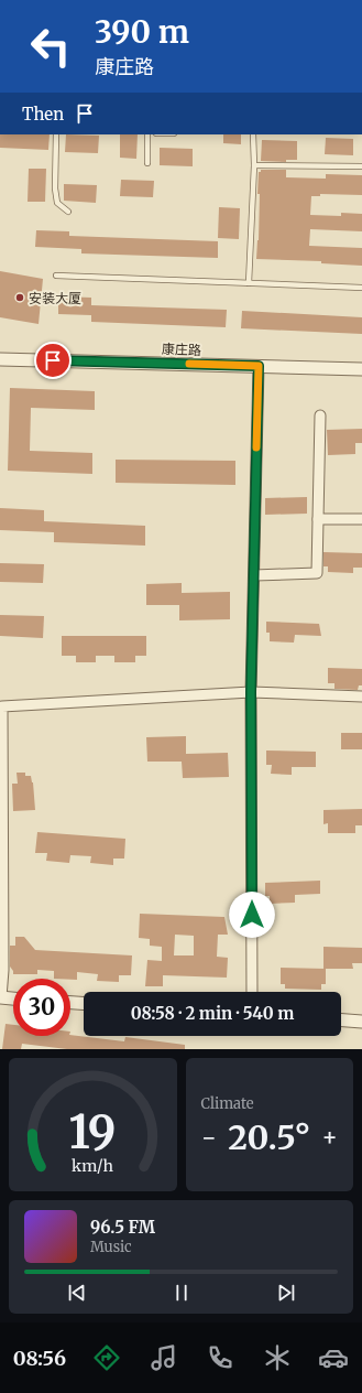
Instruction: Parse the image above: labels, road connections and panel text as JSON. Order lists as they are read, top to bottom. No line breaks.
{"streets":{"street":["康庄路"]},"places":["安装大厦"],"page":{"turn":["390 m","康庄路"],"then":"Then","limit":"30","trip":"08:58 · 2 min · 540 m","tile":"Climate","heat":["−","20.5°","+"],"song":["96.5 FM","Music"],"tabs":"08:56","gauge":["19","km/h"]}}
